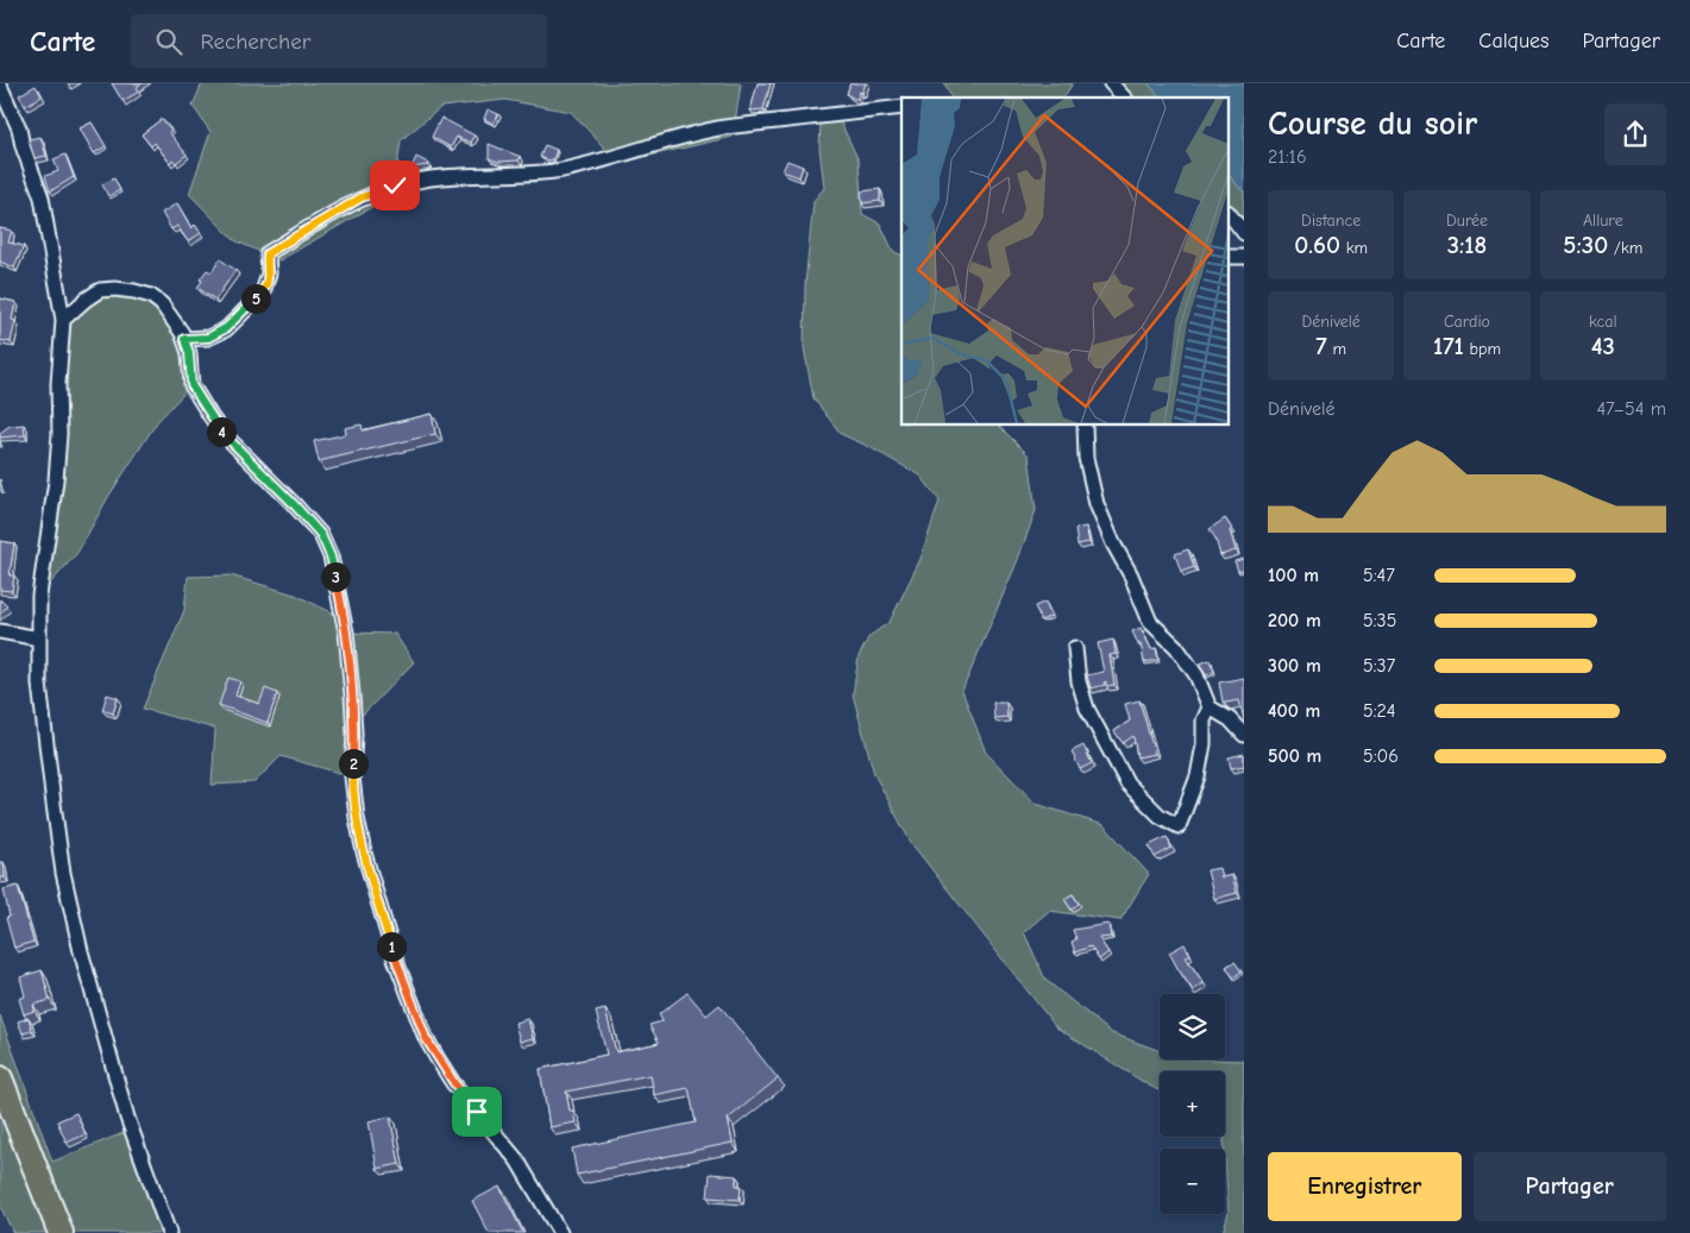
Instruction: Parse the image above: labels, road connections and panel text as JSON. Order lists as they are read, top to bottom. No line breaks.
{"page":{"header":"Carte","search":"Rechercher","nav":["Carte","Calques","Partager"],"heading":["Course du soir","21:16"],"stats":[["Distance","0.60 km"],["Durée","3:18"],["Allure","5:30 /km"],["Dénivelé","7 m"],["Cardio","171 bpm"],["kcal","43"]],"pins":["5","4","3","2","1"],"chart":["Dénivelé","47–54 m"],"list":[{"name":"100 m","note":"5:47"},{"name":"200 m","note":"5:35"},{"name":"300 m","note":"5:37"},{"name":"400 m","note":"5:24"},{"name":"500 m","note":"5:06"}],"map_buttons":["+","−"],"buttons":["Enregistrer","Partager"]}}
